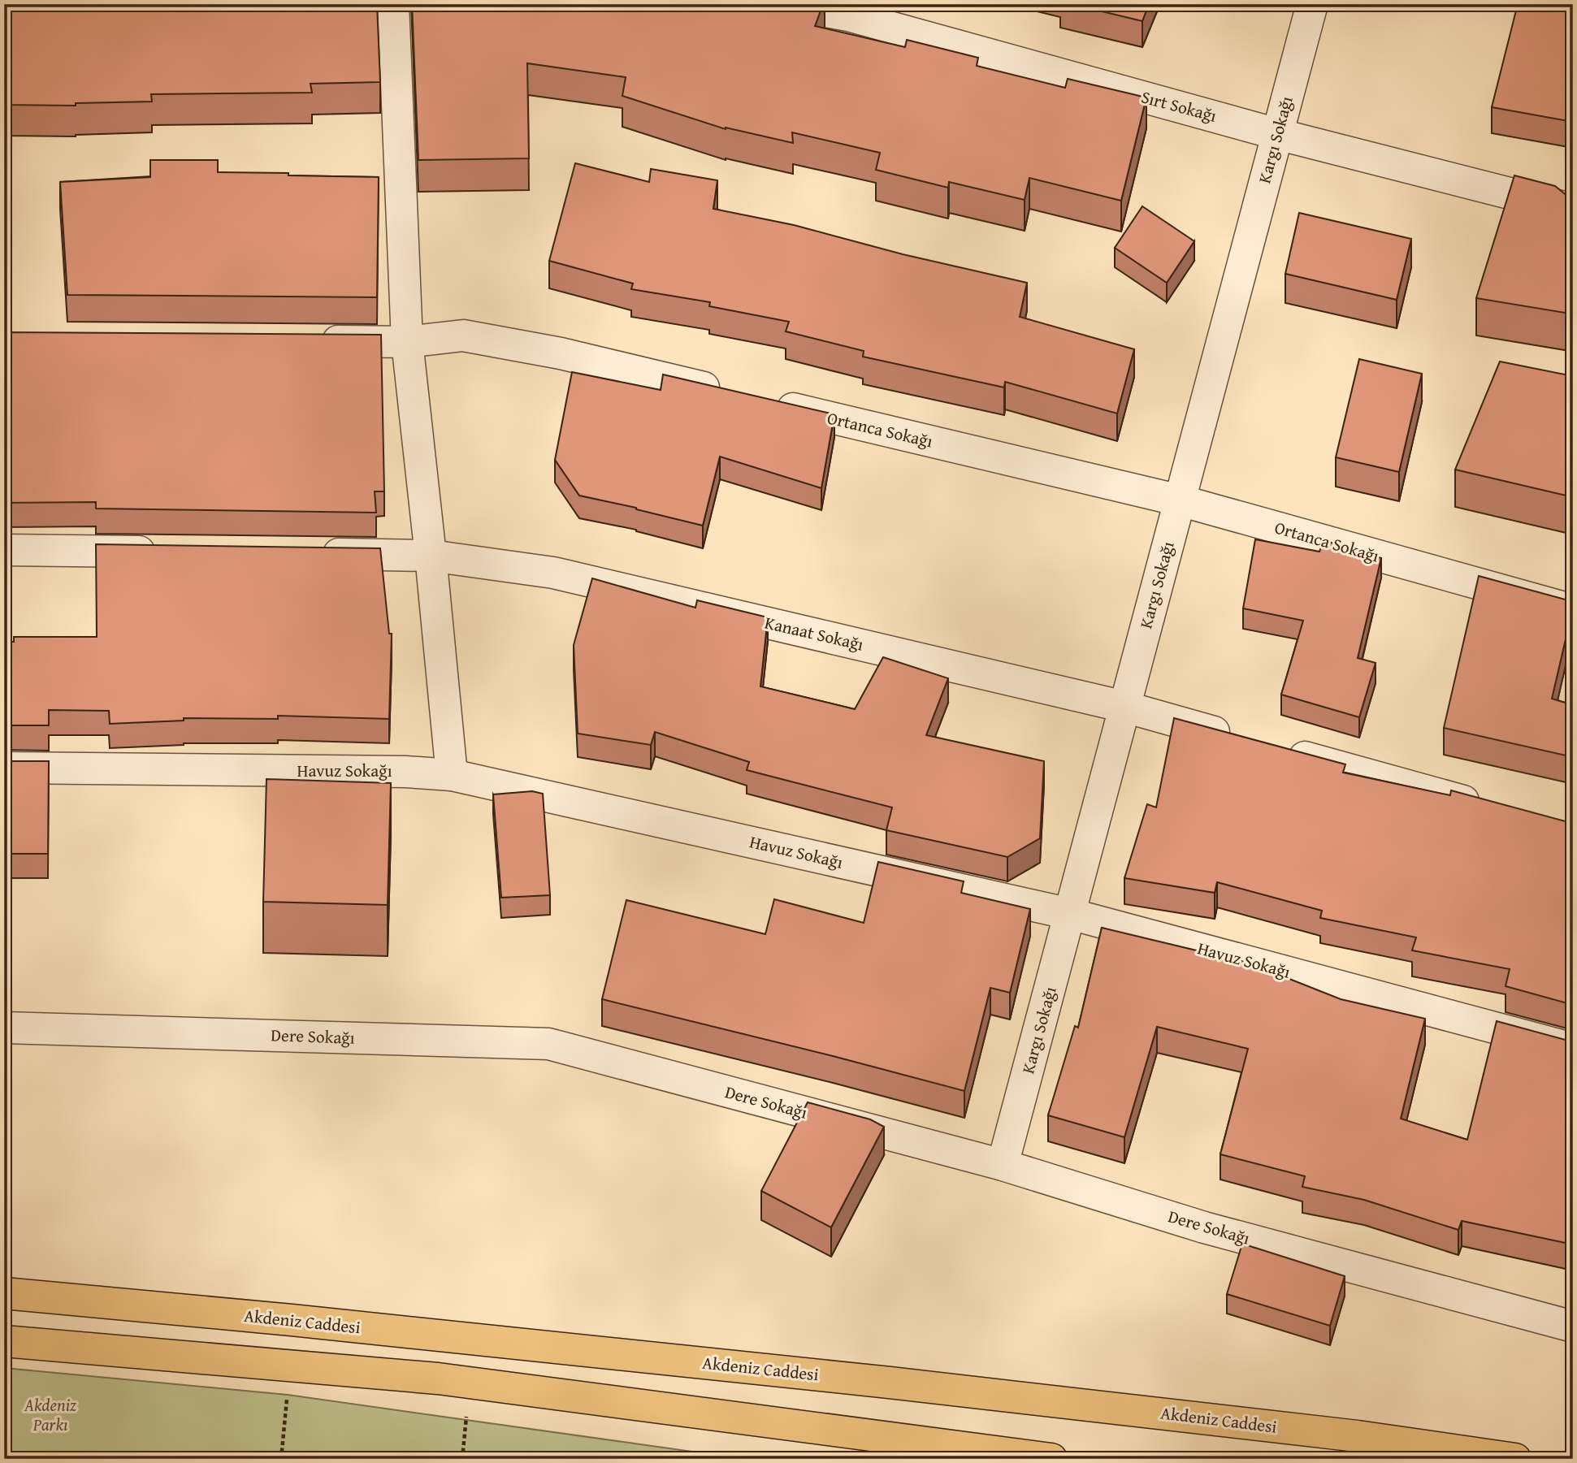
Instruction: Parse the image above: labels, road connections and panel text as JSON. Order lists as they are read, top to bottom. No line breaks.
{"streets":{"main road":["Akdeniz Caddesi"],"street":["Sırt Sokağı","Kargı Sokağı","Ortanca Sokağı","Kanaat Sokağı","Havuz Sokağı","Dere Sokağı"]},"crossings":[["Sırt Sokağı","Kargı Sokağı"],["Kargı Sokağı","Ortanca Sokağı"],["Kargı Sokağı","Kanaat Sokağı"],["Kargı Sokağı","Havuz Sokağı"],["Kargı Sokağı","Dere Sokağı"]],"parks":["Akdeniz Parkı"]}
